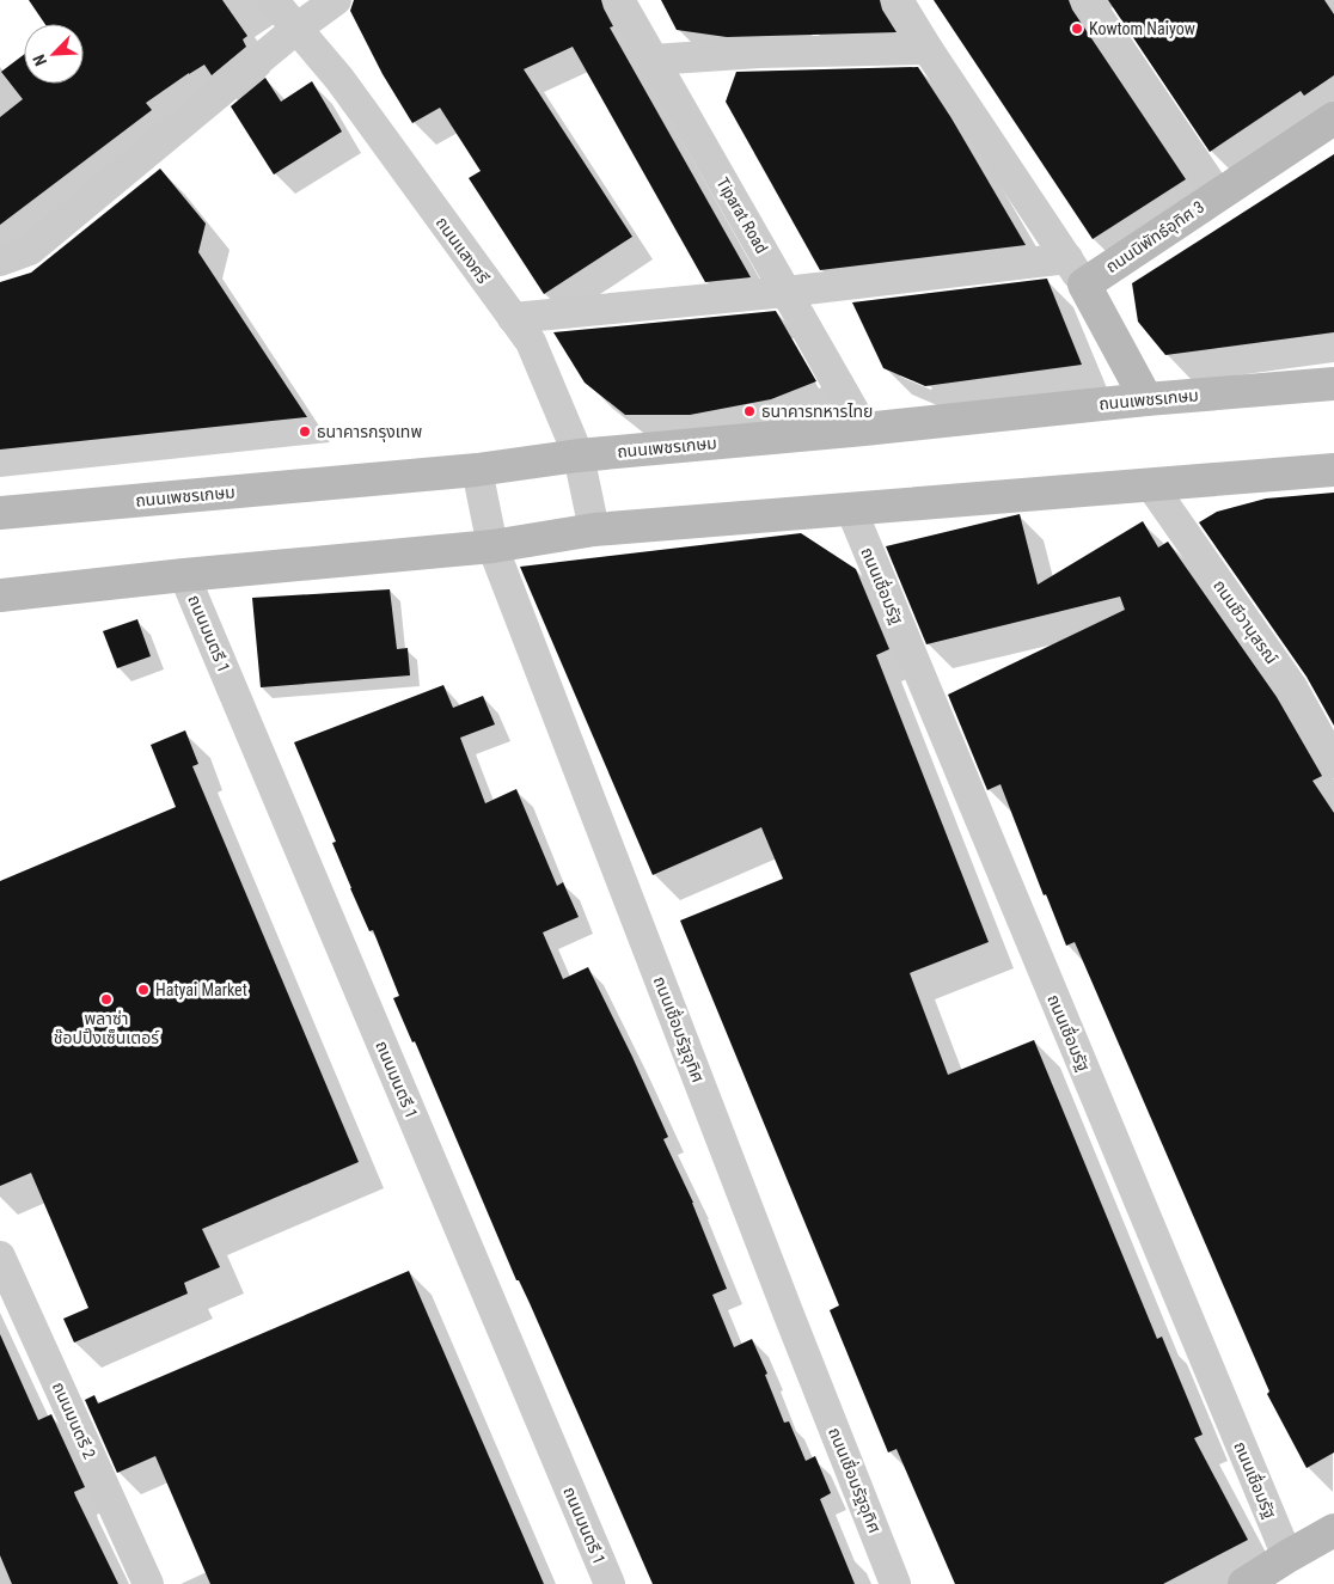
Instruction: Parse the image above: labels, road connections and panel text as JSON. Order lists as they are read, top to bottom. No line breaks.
{"streets":{"main road":["ถนนนิพัทธ์อุทิศ 3","ถนนเพชรเกษม"],"street":["Tiparat Road","ถนนเเสงศรี","ถนนเชื่อมรัฐ","ถนนชีวานุสรณ์","ถนนมนตรี 1","ถนนเชื่อมรัฐอุทิศ","ถนนมนตรี 2"]},"crossings":[["Tiparat Road","ถนนเพชรเกษม"],["ถนนเเสงศรี","ถนนเพชรเกษม"],["ถนนเพชรเกษม","ถนนเชื่อมรัฐอุทิศ"]],"places":["Kowtom Naiyow","ธนาคารทหารไทย","ธนาคารกรุงเทพ","Hatyai Market","พลาซ่า ช๊อปปิ๊งเซ็นเตอร์"],"north":"bottom left"}
